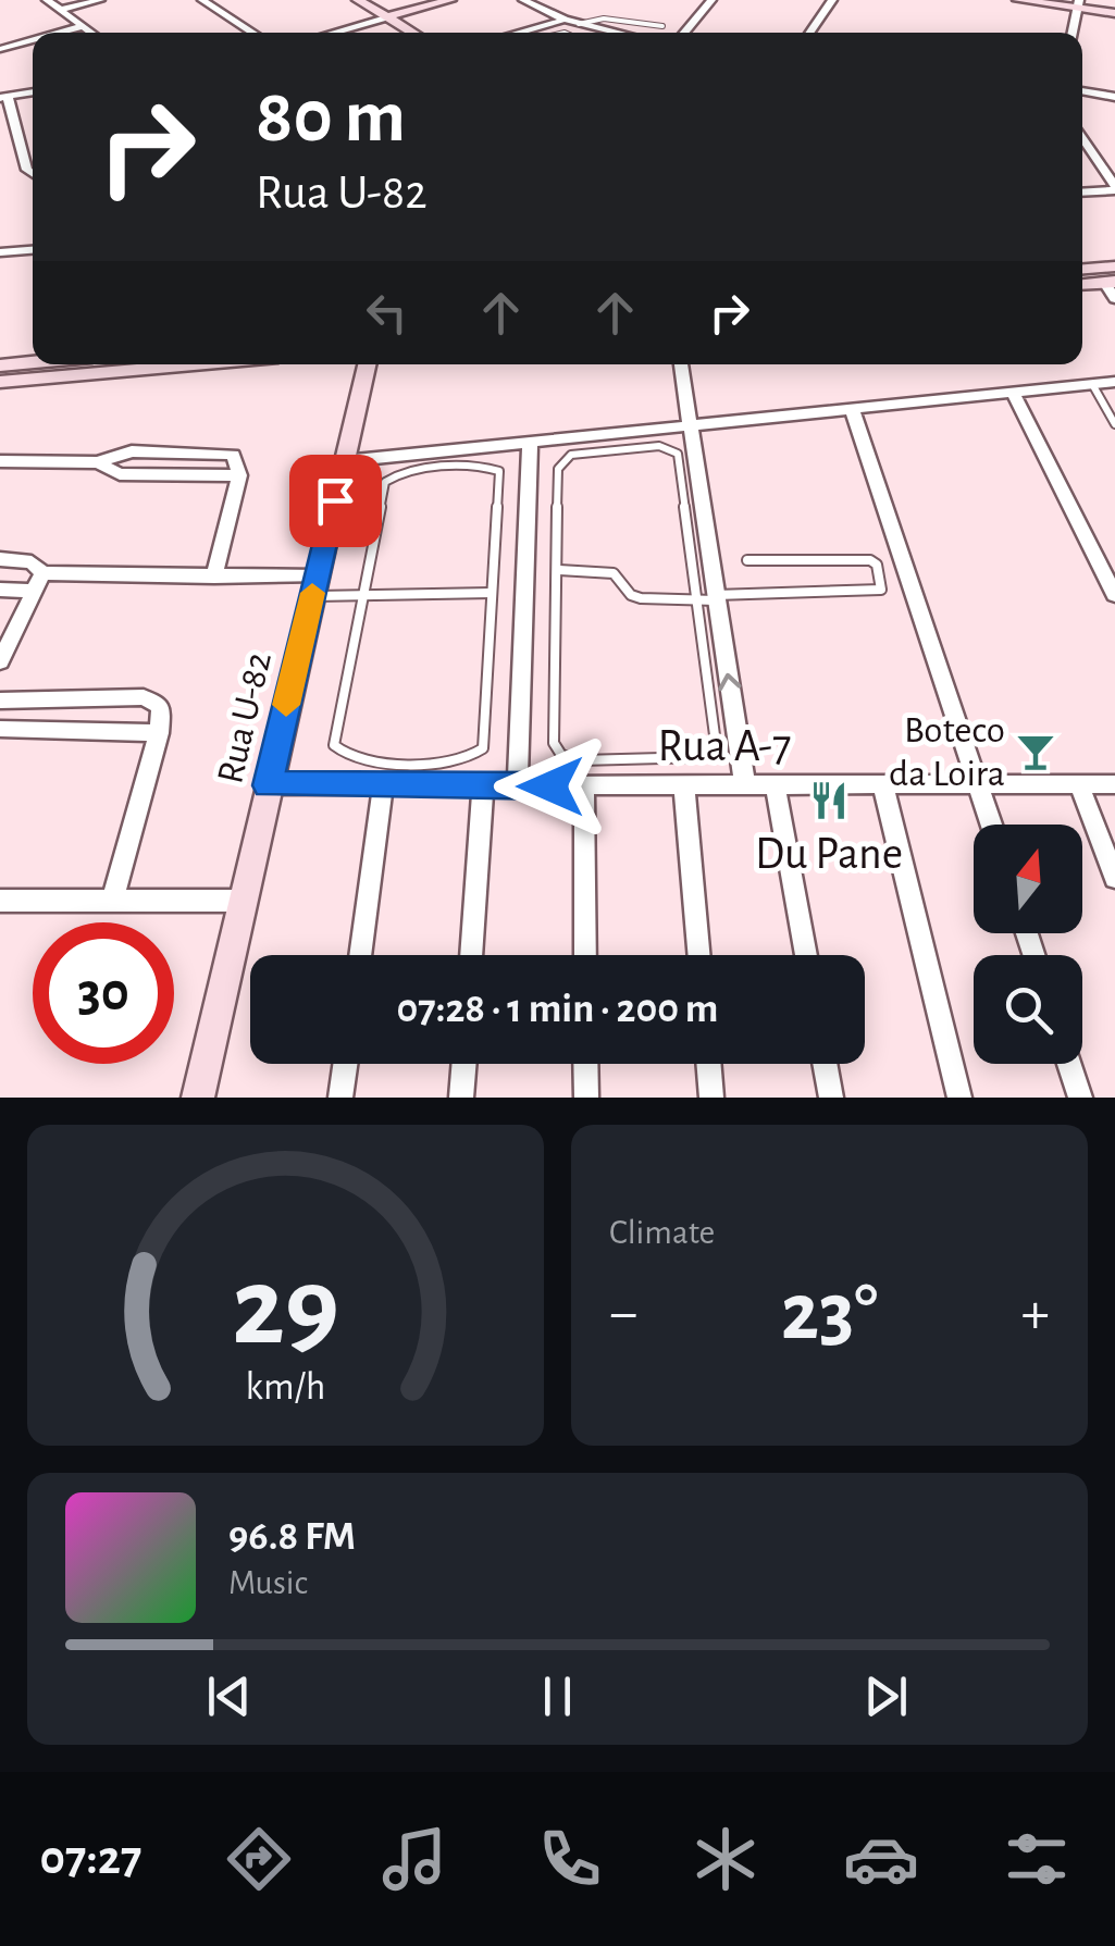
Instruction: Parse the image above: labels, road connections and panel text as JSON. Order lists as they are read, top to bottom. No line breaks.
{"streets":{"street":["Rua U-82","Rua A-7"]},"crossings":[["Rua U-82","Rua A-7"]],"places":{"bar":["Boteco da Loira"],"restaurant":["Du Pane"]},"north":"top","page":{"turn":["80 m","Rua U-82"],"limit":"30","trip":"07:28 · 1 min · 200 m","tile":"Climate","heat":["−","23°","+"],"song":["96.8 FM","Music"],"tabs":"07:27","gauge":["29","km/h"]}}
